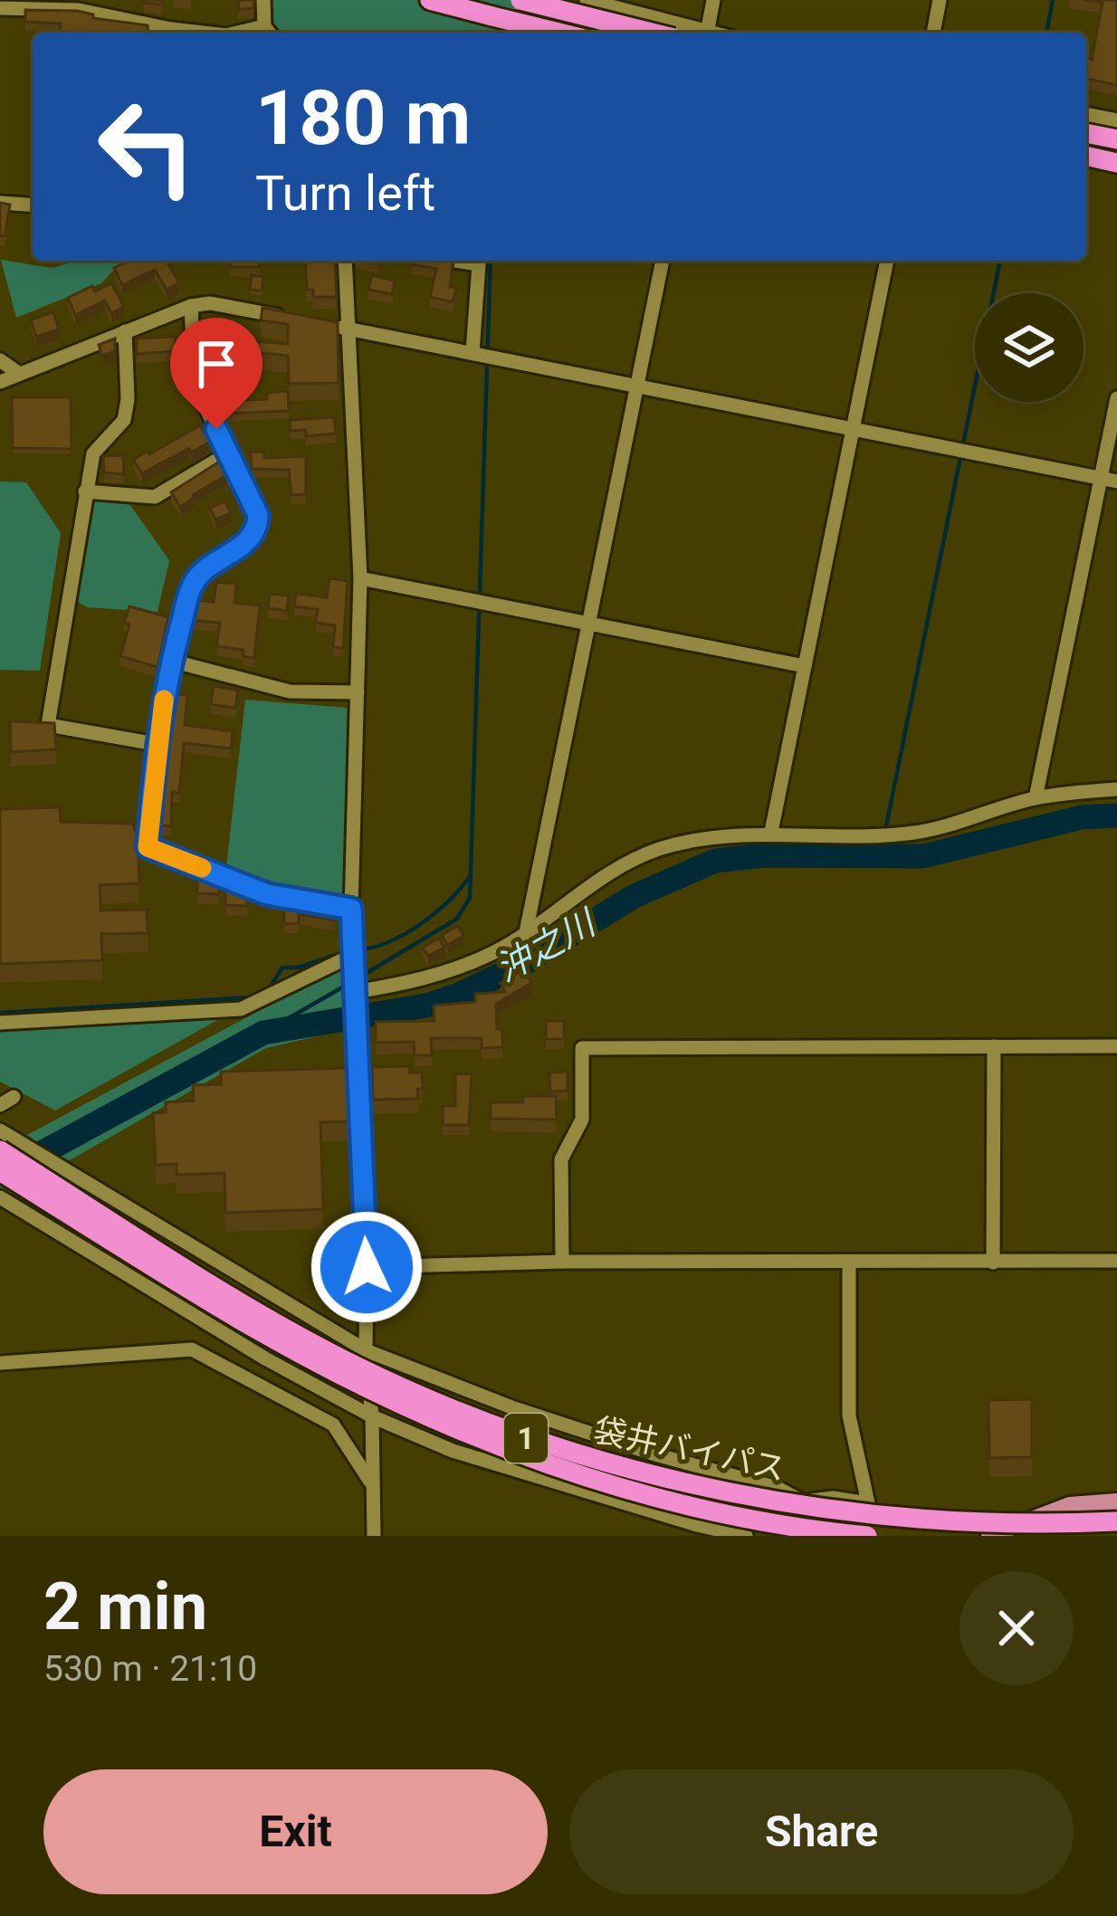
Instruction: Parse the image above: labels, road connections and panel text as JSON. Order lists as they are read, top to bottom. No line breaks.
{"streets":{"highway":["1","袋井バイパス"]},"water":["沖之川"],"page":{"turn":["180 m","Turn left"],"heading":["2 min","530 m · 21:10"],"buttons":["Exit","Share"]}}
